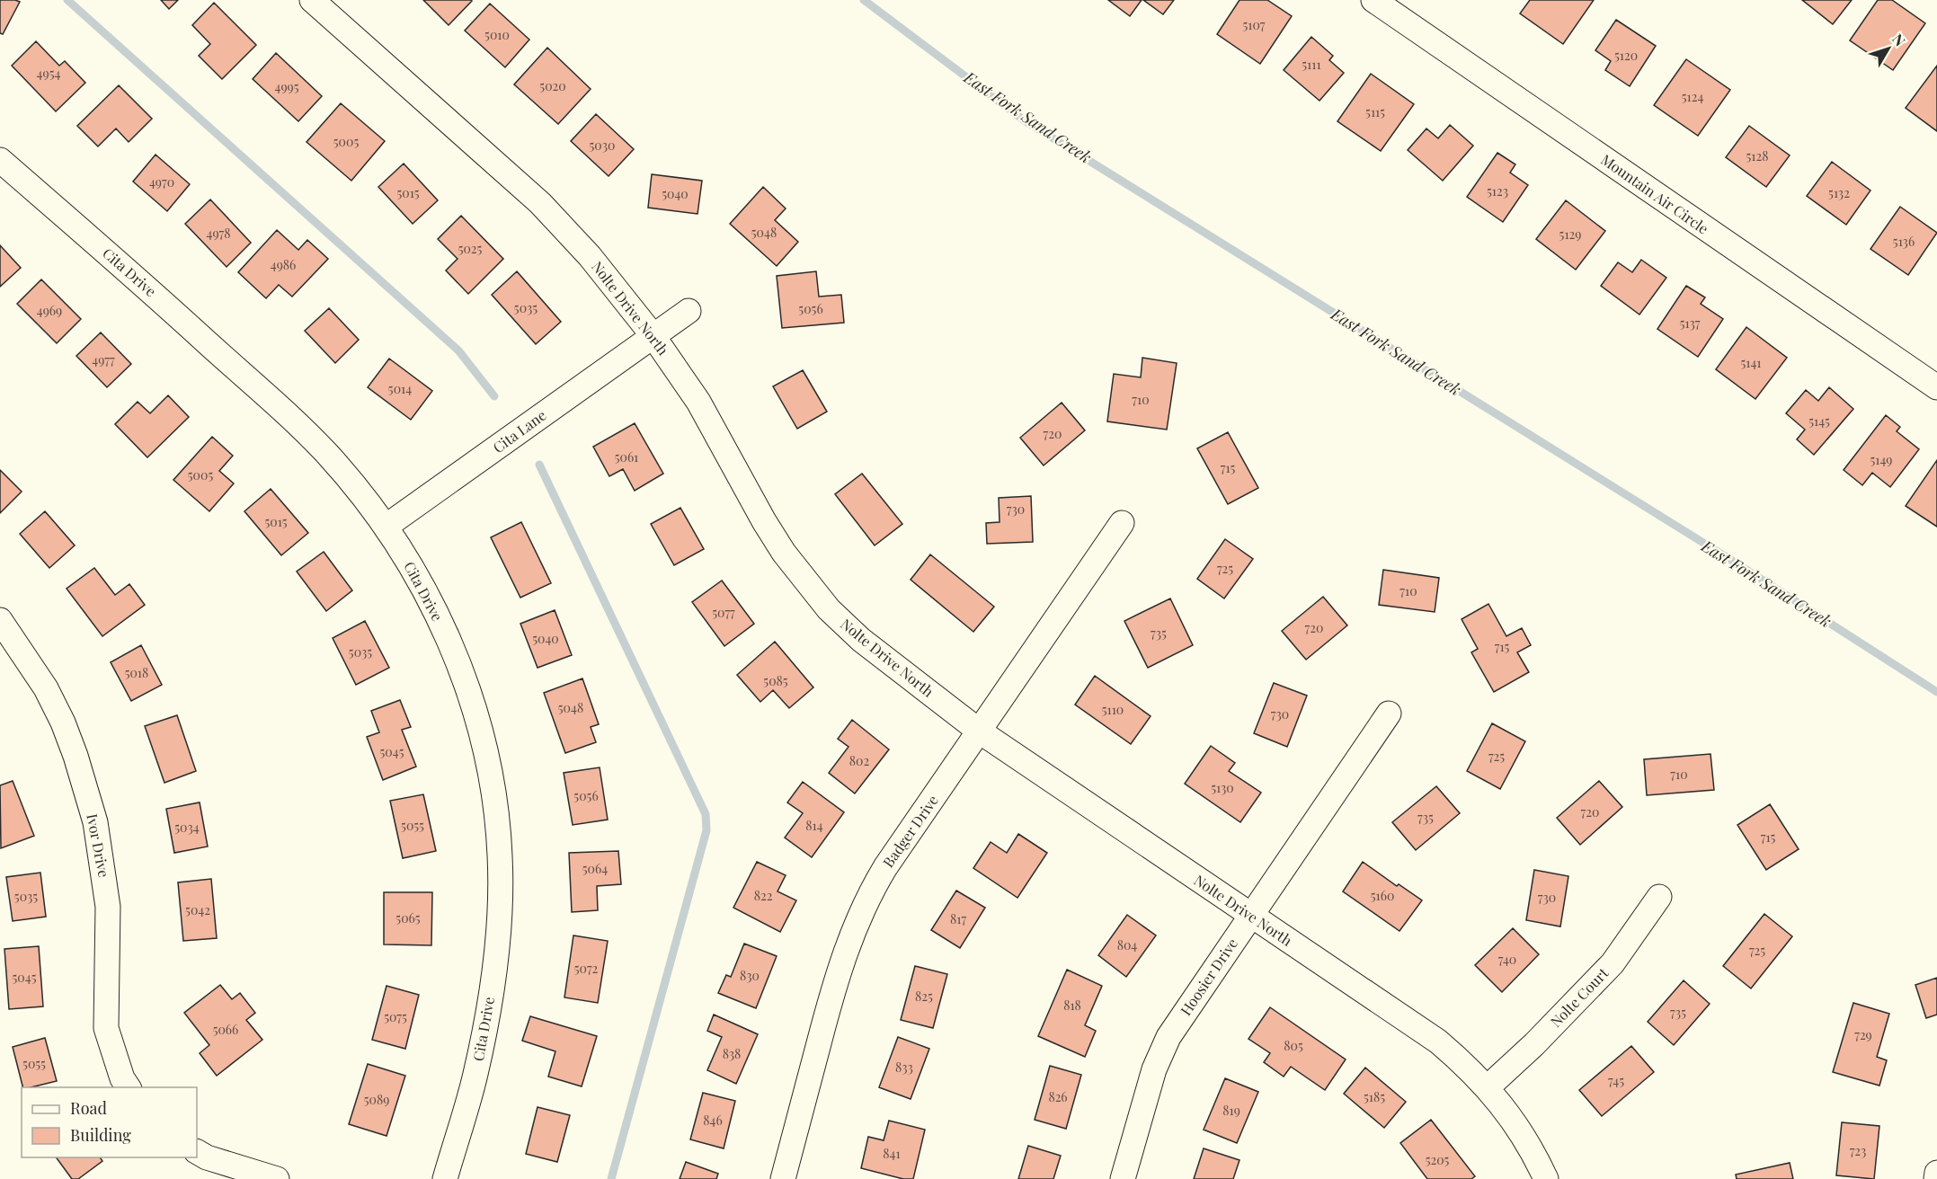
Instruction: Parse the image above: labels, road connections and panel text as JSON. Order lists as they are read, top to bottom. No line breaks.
{"streets":{"street":["Mountain Air Circle","Cita Drive","Nolte Drive North","Cita Lane","Badger Drive","Ivor Drive","Hoosier Drive","Nolte Court"]},"crossings":[["Cita Drive","Cita Lane"],["Nolte Drive North","Cita Lane"],["Nolte Drive North","Badger Drive"],["Nolte Drive North","Hoosier Drive"],["Nolte Drive North","Nolte Court"]],"water":["East Fork Sand Creek"],"house_numbers":["5107","5010","5120","5111","4954","5020","4995","5124","5115","5005","5030","5128","4970","5123","5015","5132","5040","5048","4978","5129","5136","5025","4986","5035","5056","4969","5137","4977","5141","5014","710","5145","720","5061","5149","715","5005","730","5015","725","710","5077","720","735","5040","715","5035","5018","5085","5048","5110","730","5045","725","802","710","5130","5056","720","735","5055","814","5034","715","5064","822","5160","5035","730","5042","5065","817","804","725","740","5072","830","5045","825","818","735","5075","5066","729","805","838","5055","833","745","826","5185","5089","819","846","723","841","5205"],"legend":["Road","Building"],"north":"top right"}
